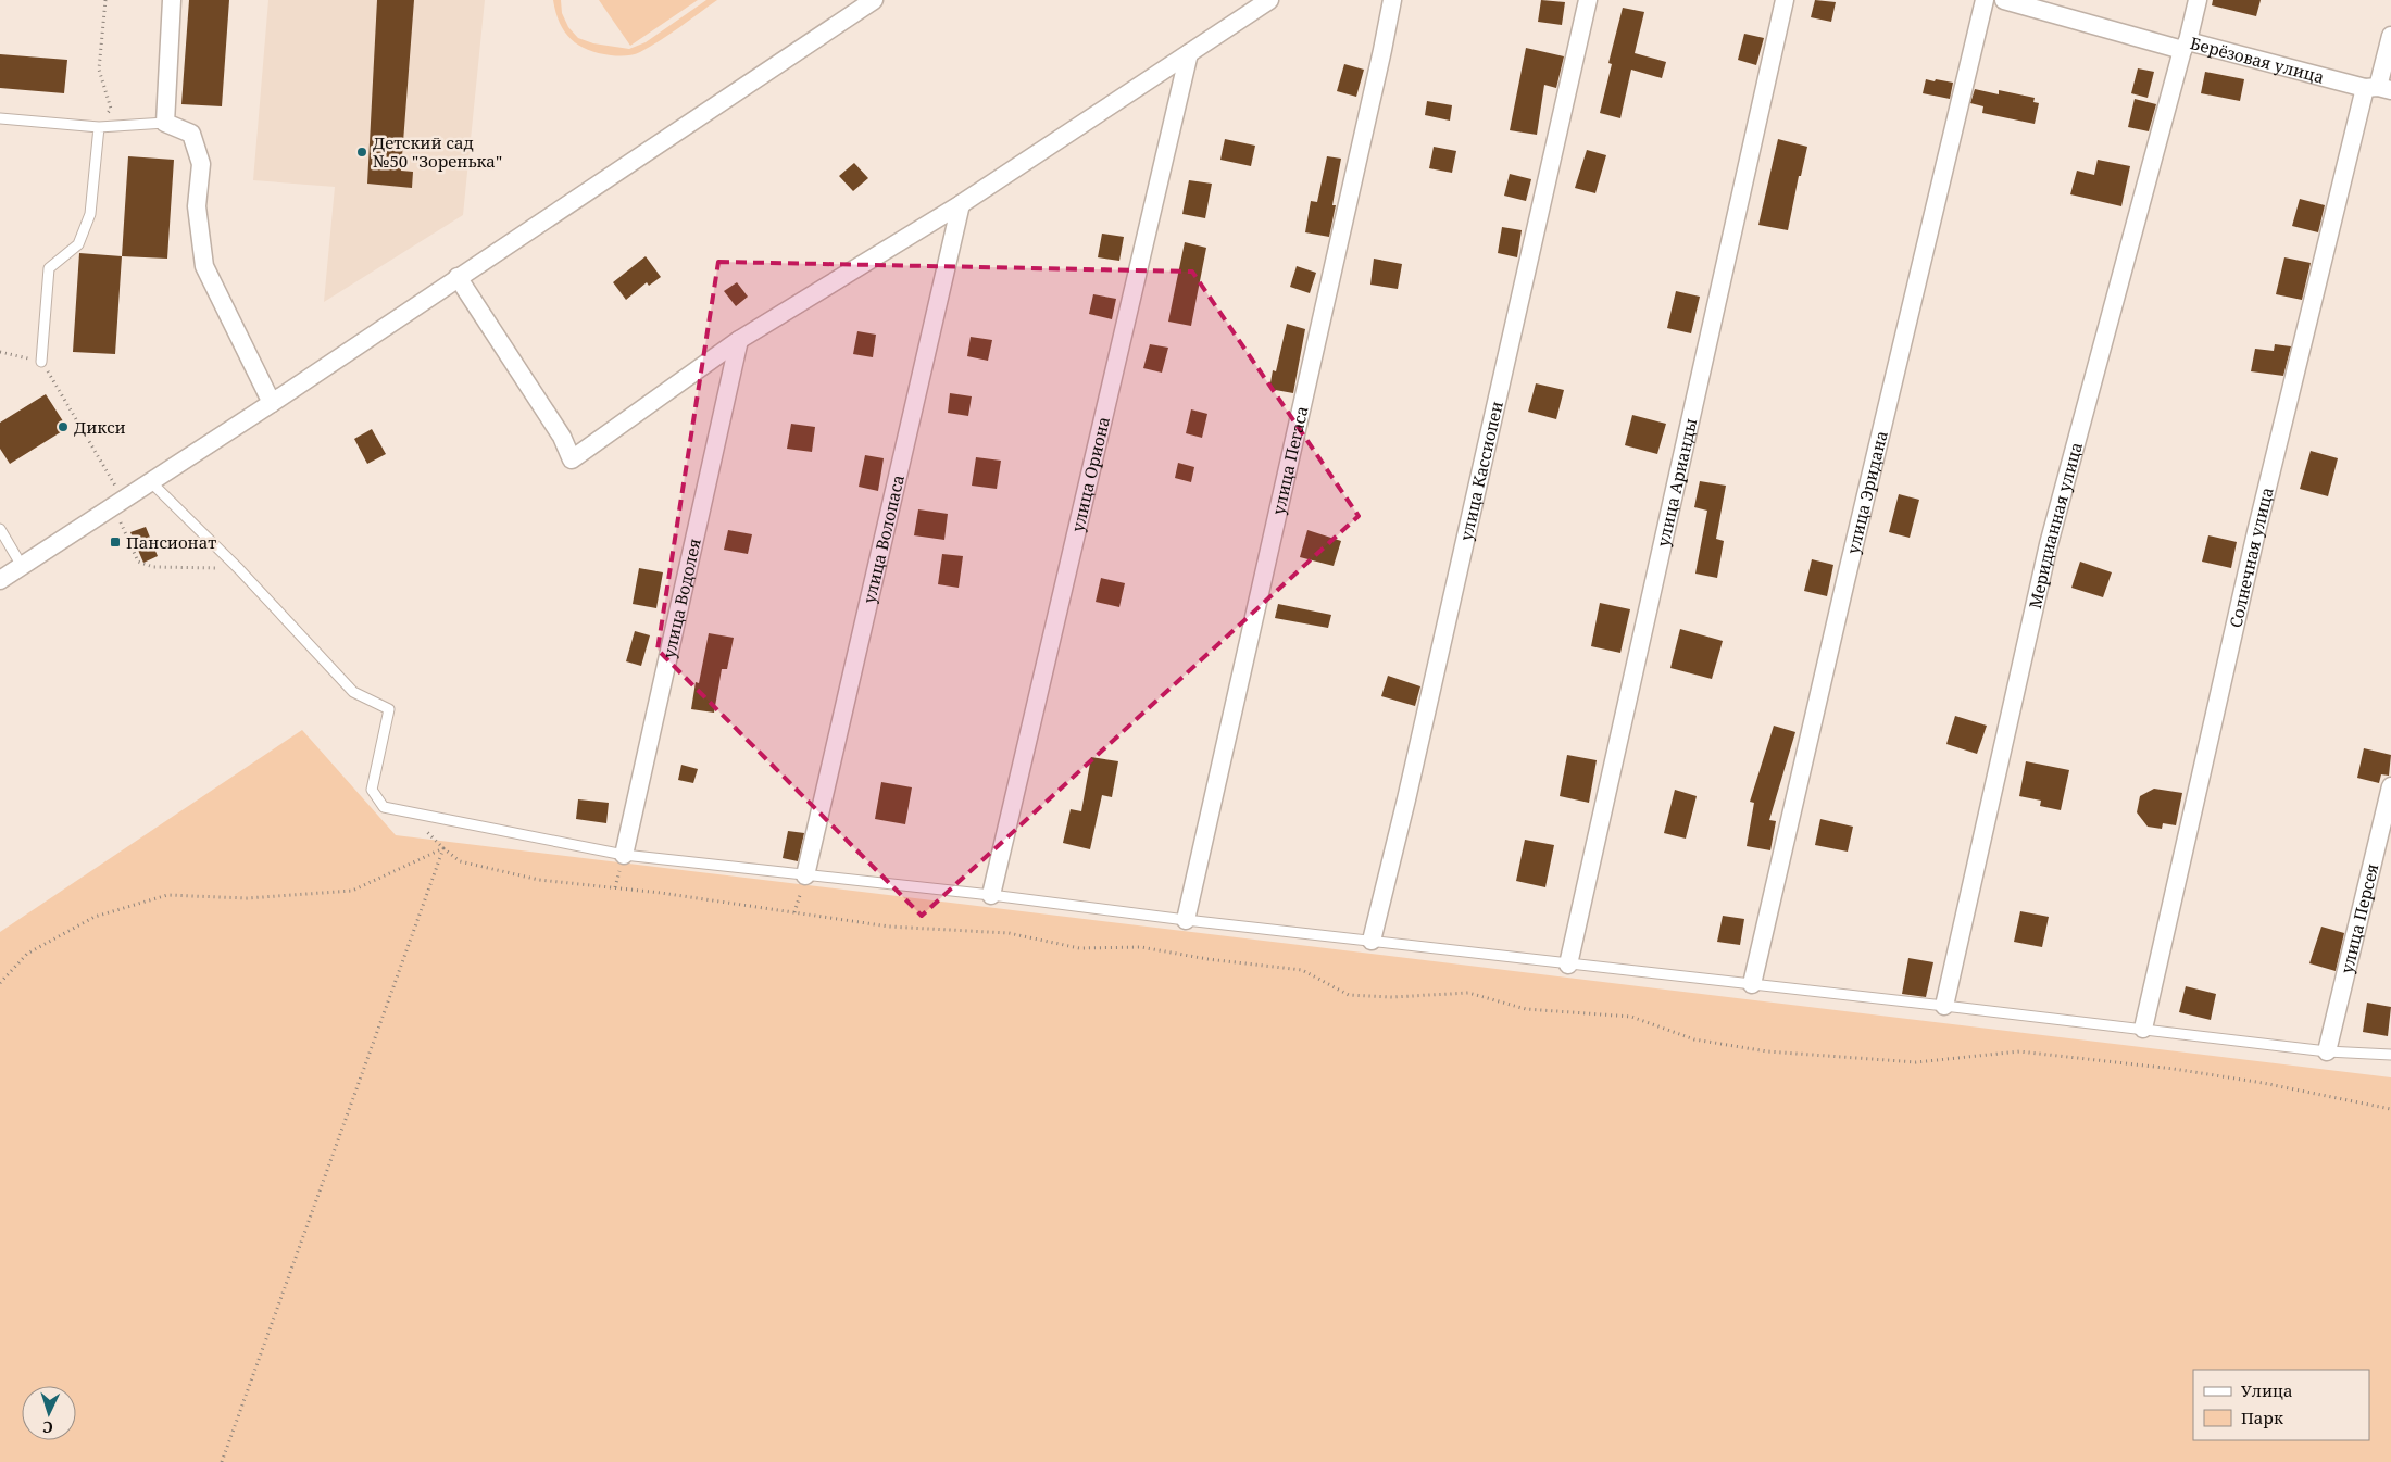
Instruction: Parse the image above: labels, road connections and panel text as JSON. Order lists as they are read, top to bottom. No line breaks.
{"streets":{"street":["Берёзовая улица","улица Пегаса","улица Кассиопеи","улица Ориона","улица Арианды","улица Эридана","Меридианная улица","улица Волопаса","Солнечная улица","улица Водолея","улица Персея"]},"crossings":[["Берёзовая улица","Меридианная улица"],["Берёзовая улица","Солнечная улица"]],"places":{"other":["Детский сад №50 \"Зоренька\"","Дикси"],"transit":["Пансионат"]},"legend":["Улица","Парк"],"north":"bottom"}
